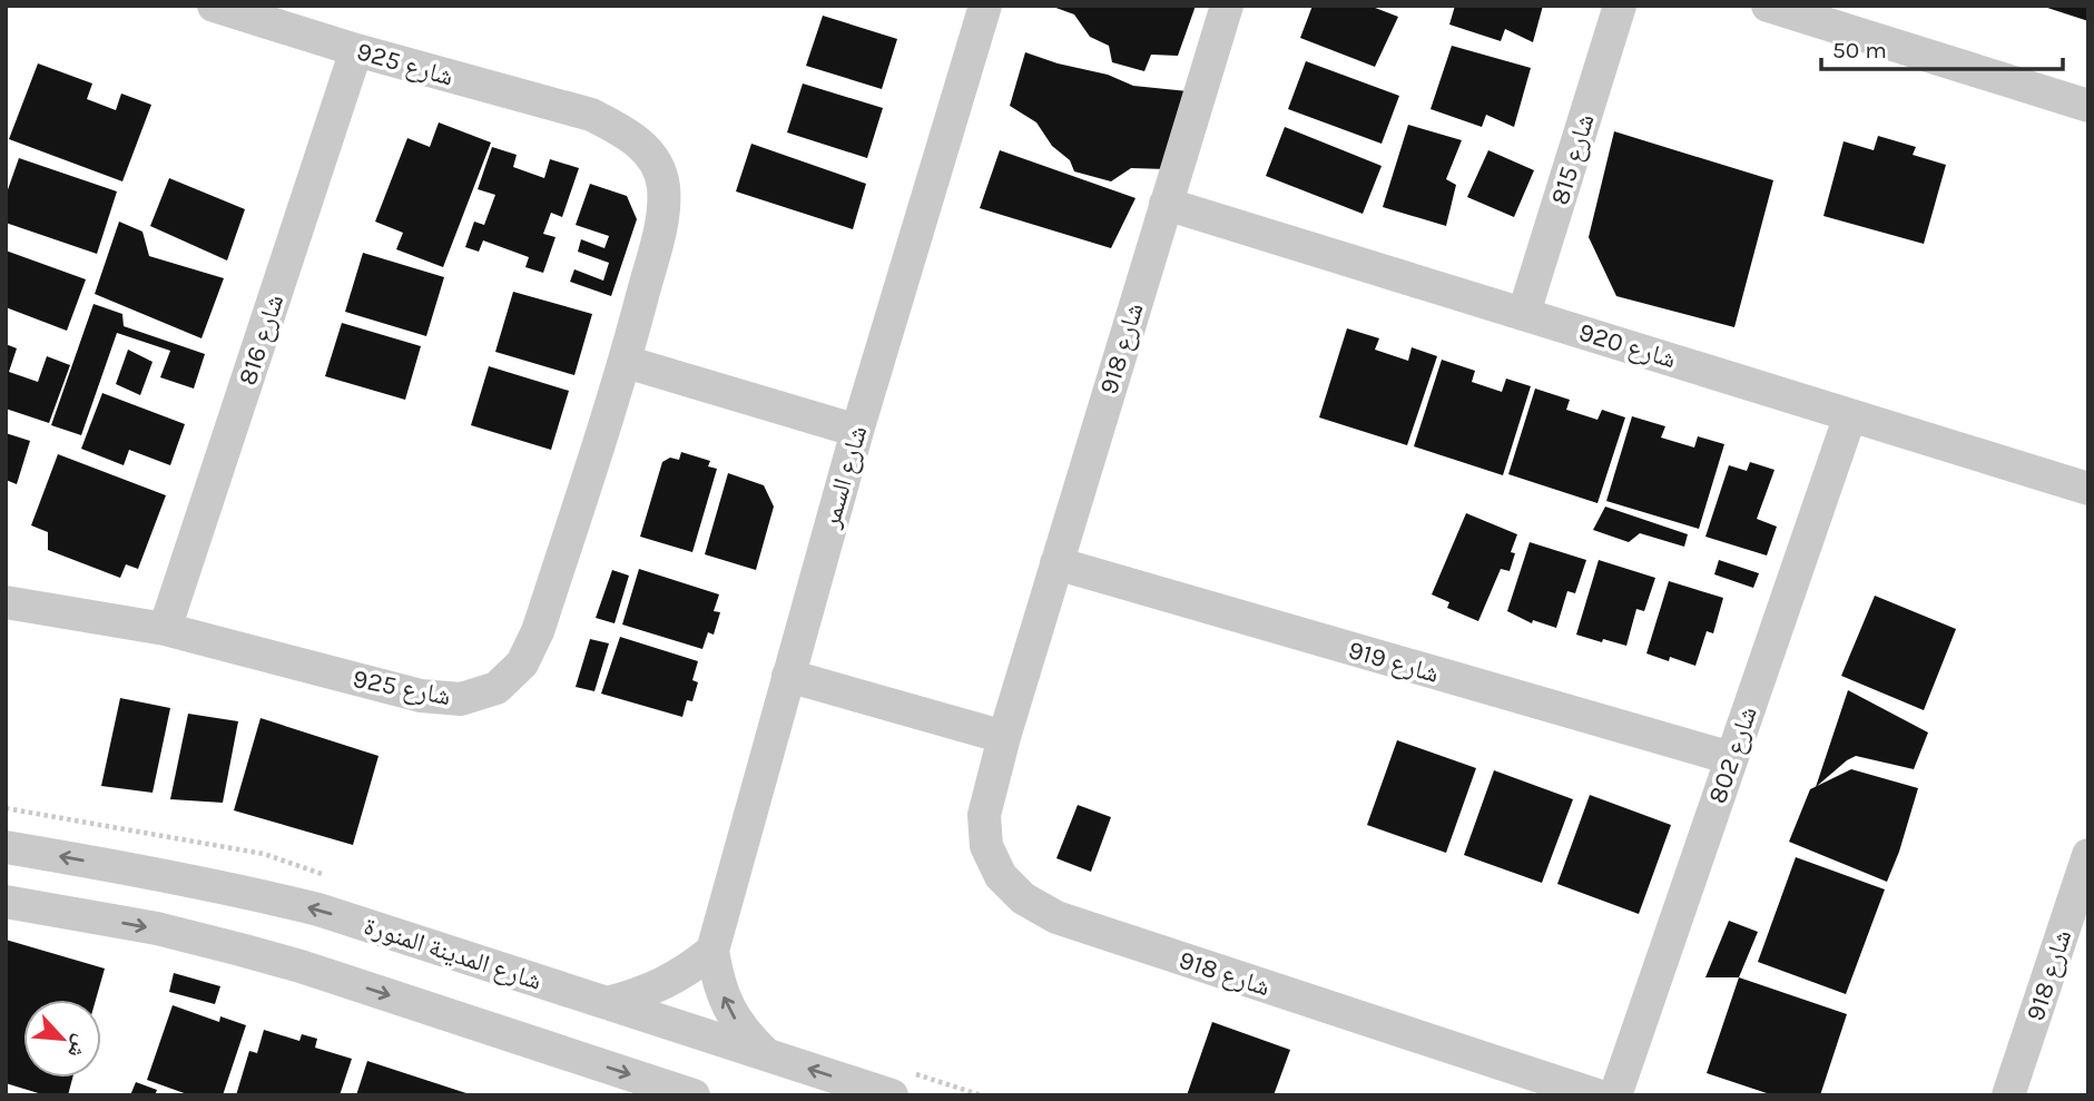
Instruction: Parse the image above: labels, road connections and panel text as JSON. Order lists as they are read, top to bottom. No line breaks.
{"streets":{"street":["شارع 925","شارع 815","شارع 816","شارع 920","شارع 918","شارع السمر","شارع 919","شارع 802","شارع المدينة المنورة"]},"crossings":[["شارع 925","شارع 816"],["شارع 815","شارع 920"],["شارع 920","شارع 918"],["شارع 920","شارع 802"],["شارع 918","شارع 919"],["شارع السمر","شارع المدينة المنورة"],["شارع 919","شارع 802"]],"scale_bar":"50 m","north":"bottom right"}
